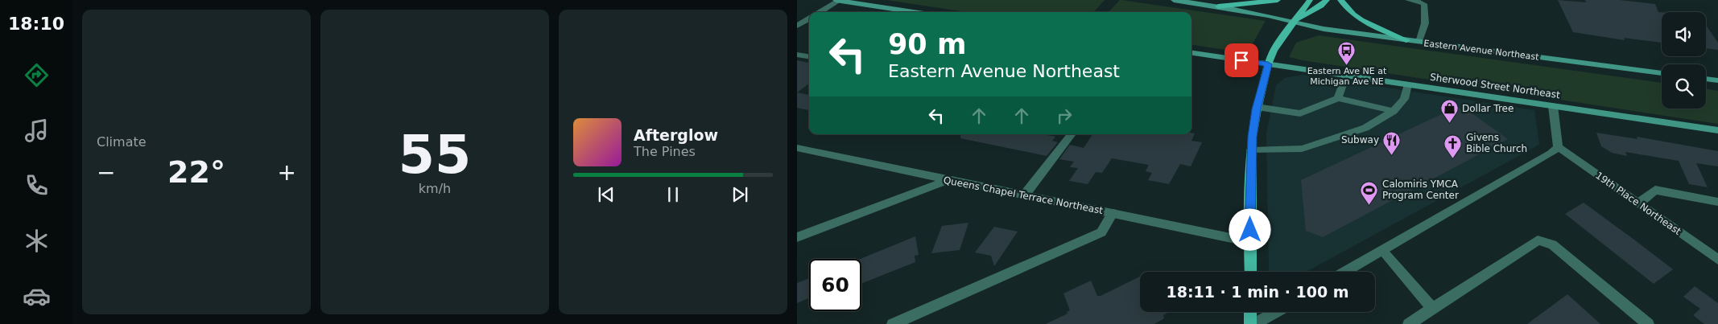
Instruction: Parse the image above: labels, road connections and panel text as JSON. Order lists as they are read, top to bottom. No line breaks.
{"streets":{"street":["Eastern Avenue Northeast","Sherwood Street Northeast","Queens Chapel Terrace Northeast","19th Place Northeast"]},"places":{"bus stop":["Eastern Ave NE at Michigan Ave NE"],"shop":["Dollar Tree"],"restaurant":["Subway"],"church":["Givens Bible Church"],"sports":["Calomiris YMCA Program Center"]},"page":{"tabs":"18:10","tile":["Climate",["55","km/h"]],"turn":["90 m","Eastern Avenue Northeast"],"song":["Afterglow","The Pines"],"heat":["−","22°","+"],"limit":"60","trip":"18:11 · 1 min · 100 m"}}
